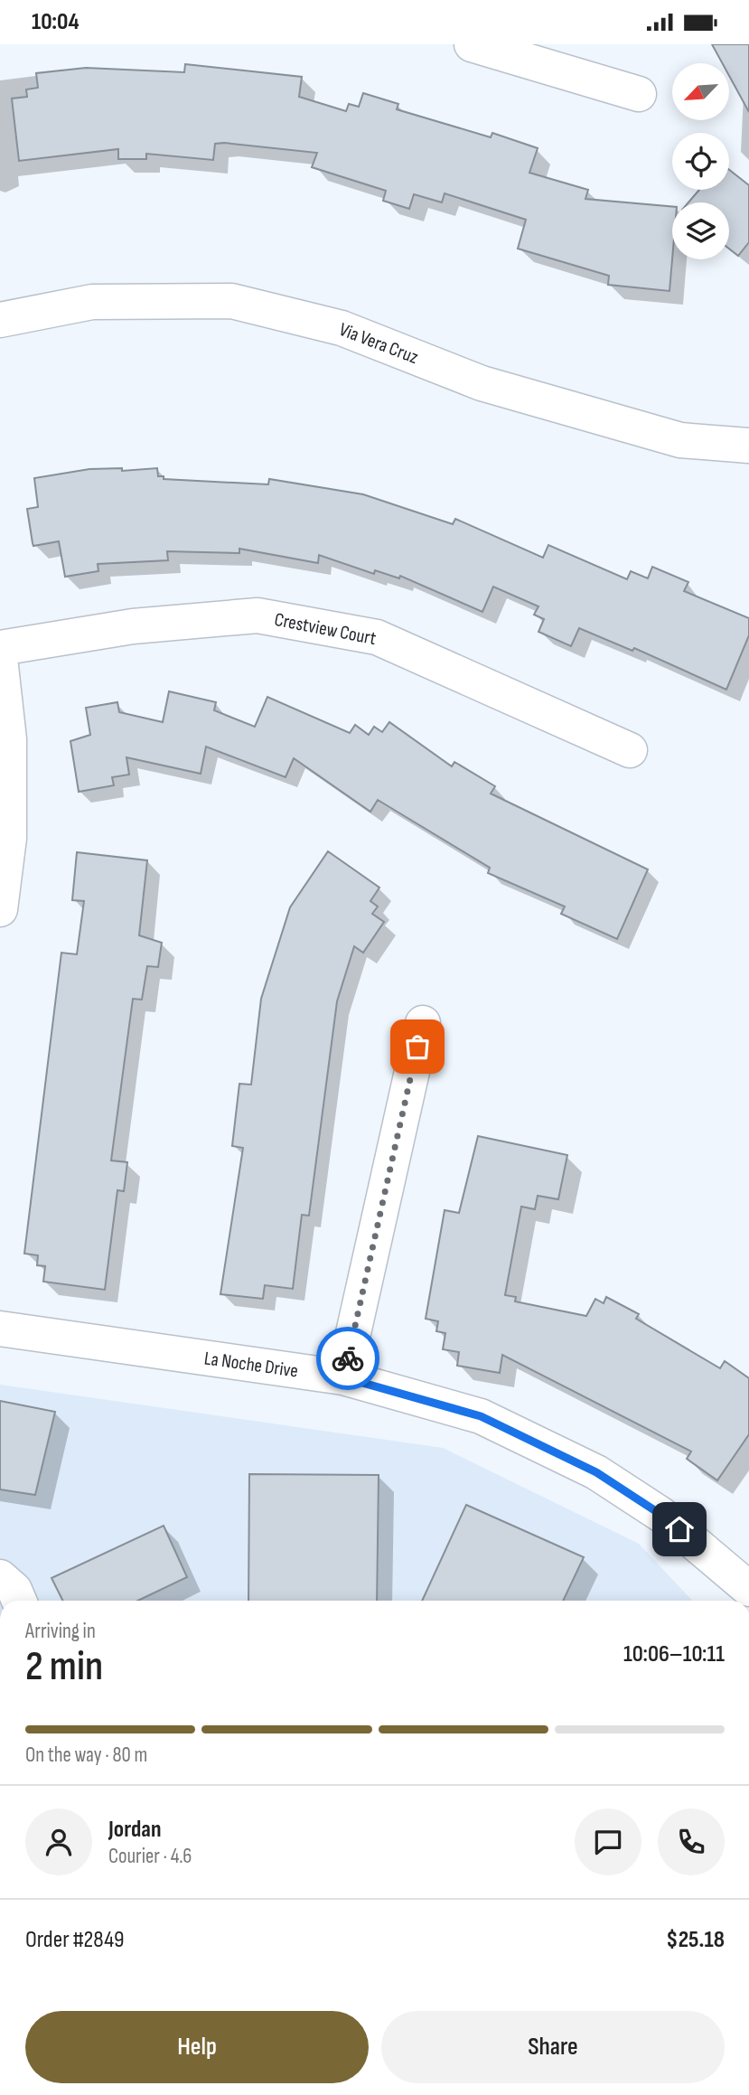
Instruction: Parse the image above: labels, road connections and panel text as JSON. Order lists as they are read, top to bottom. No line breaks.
{"streets":{"street":["Via Vera Cruz","Crestview Court","La Noche Drive"]},"north":"bottom left","page":{"status":"10:04","heading":["2 min","Arriving in","10:06–10:11"],"panel":["Jordan","Courier · 4.6","Order #2849","$25.18"],"bar":"On the way · 80 m","buttons":["Help","Share"]}}
